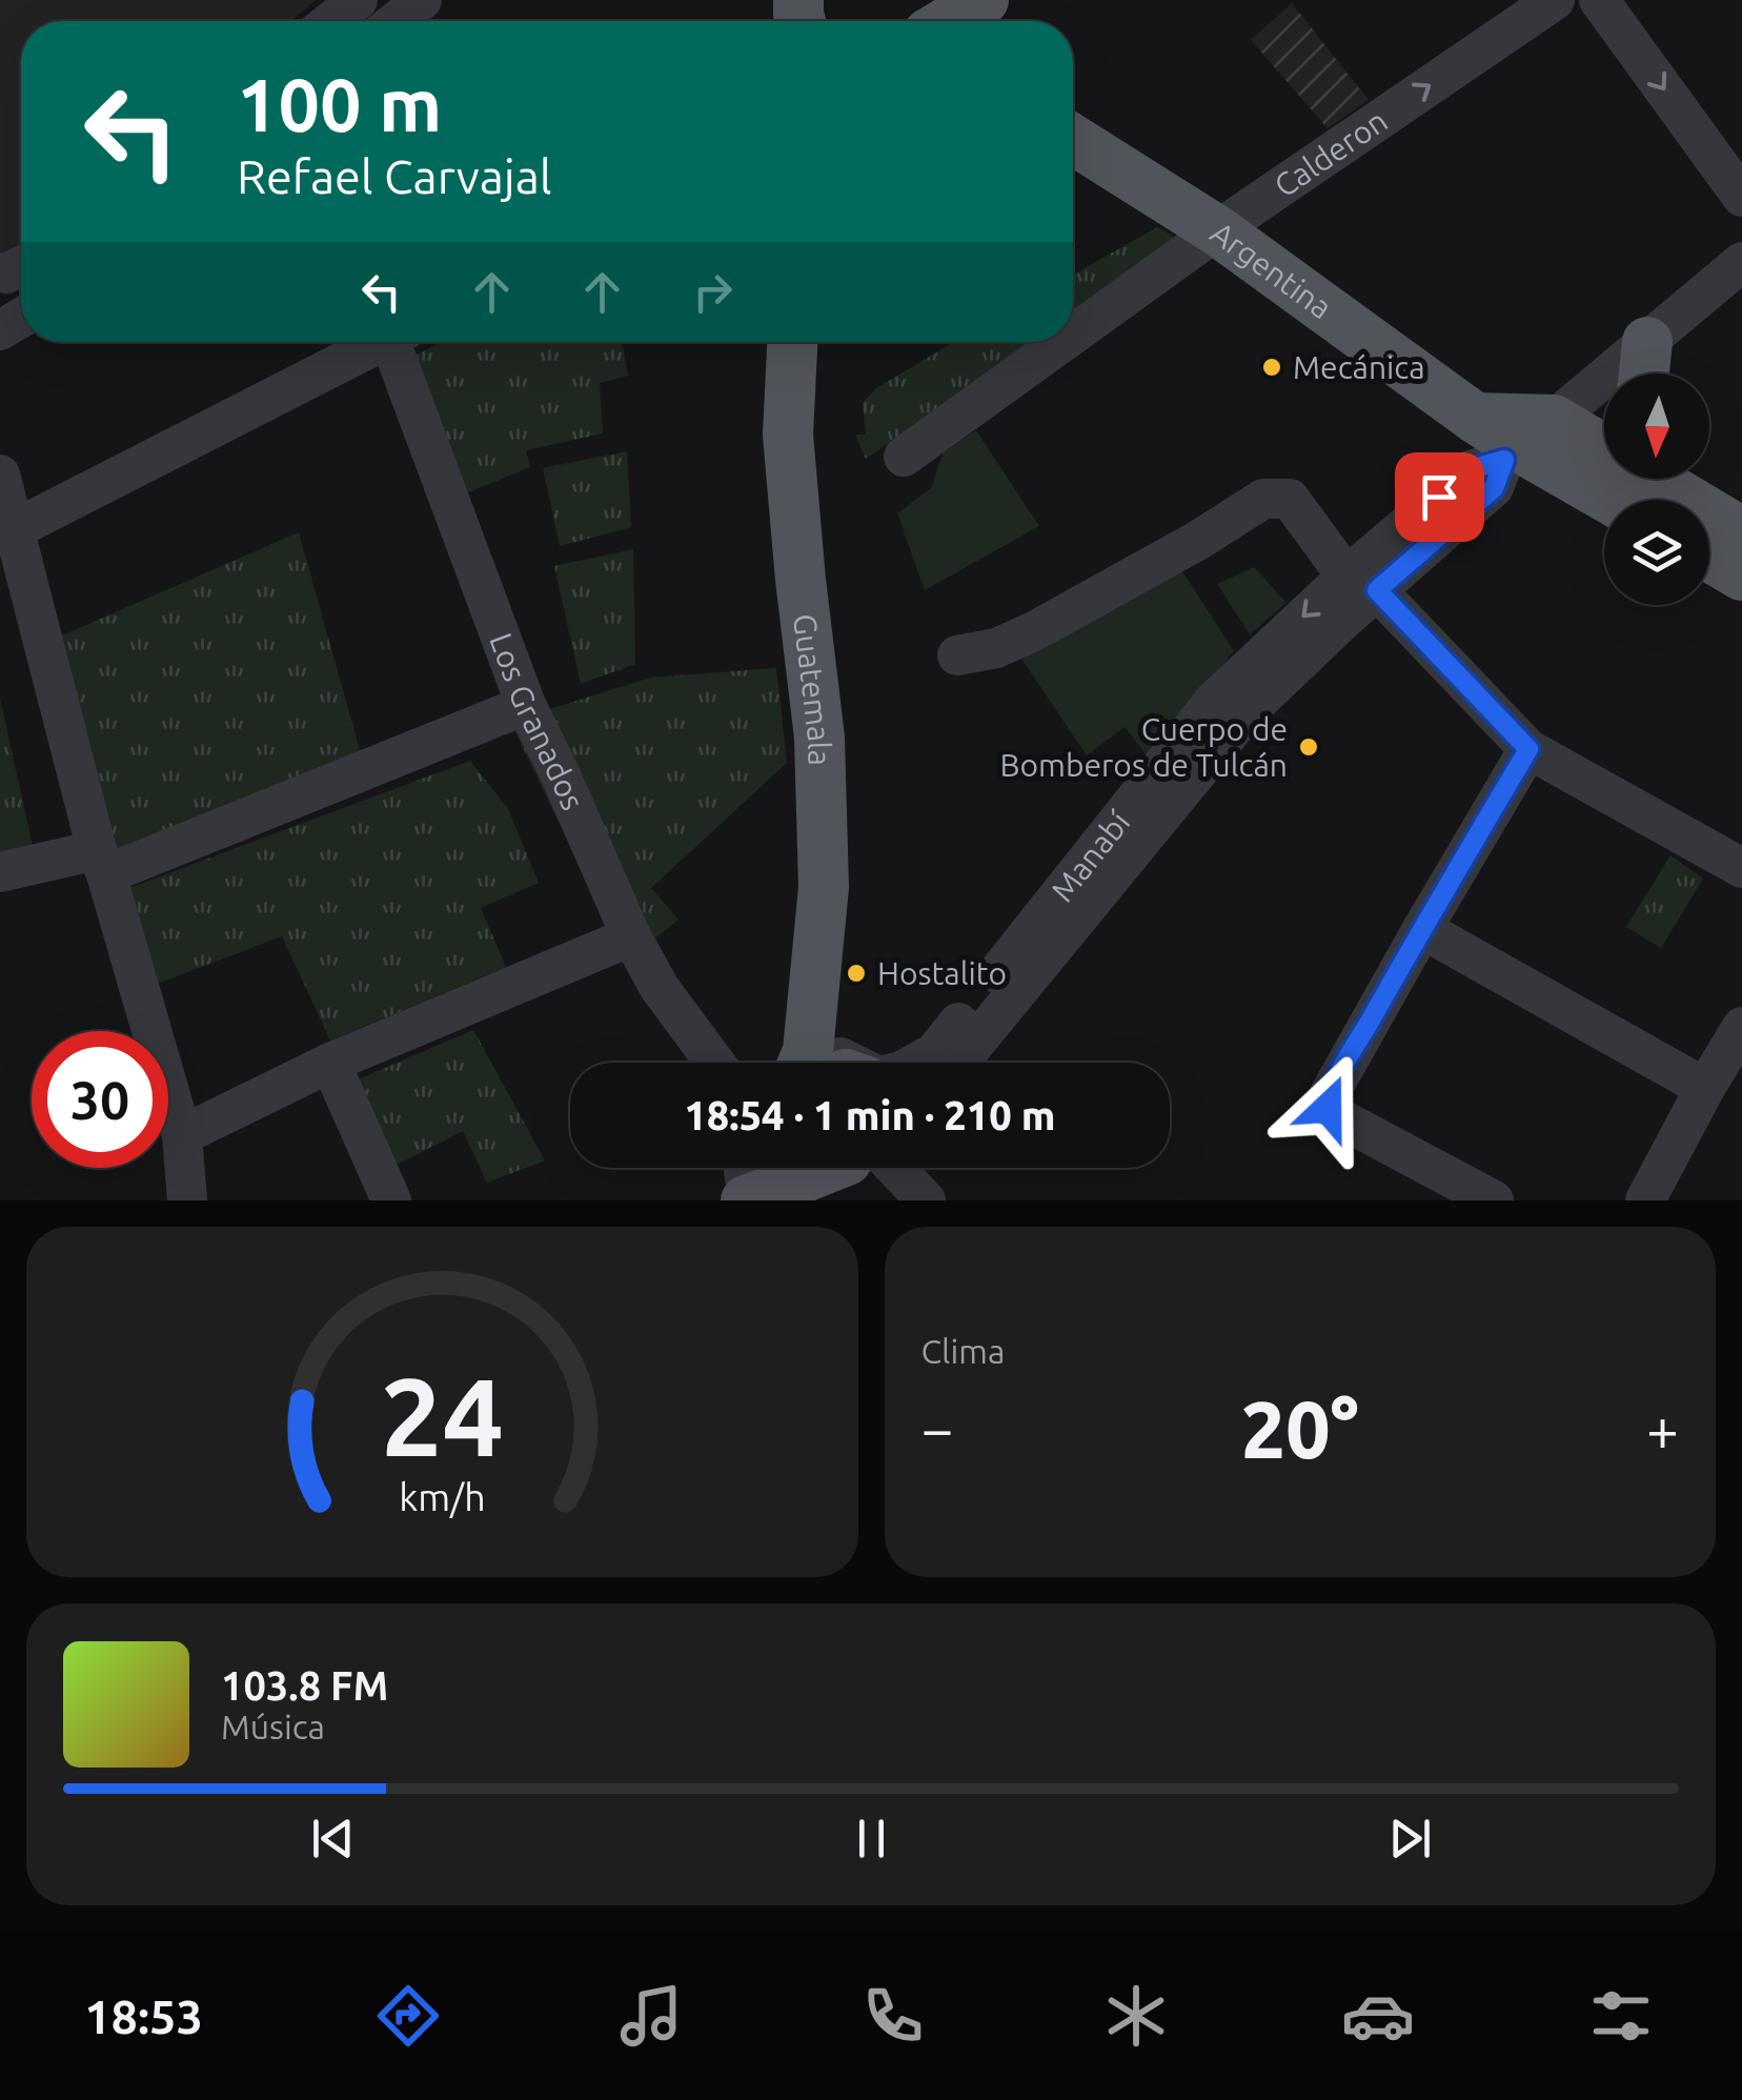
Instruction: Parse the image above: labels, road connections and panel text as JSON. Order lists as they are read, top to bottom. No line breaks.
{"streets":{"main road":["Argentina","Guatemala"],"street":["Calderon","Los Granados","Manabí"]},"crossings":[["Calderon","Argentina"],["Argentina","Manabí"]],"one_way":["Calderon"],"places":["Mecánica","Cuerpo de Bomberos de Tulcán","Hostalito"],"north":"bottom","page":{"turn":["100 m","Refael Carvajal"],"limit":"30","trip":"18:54 · 1 min · 210 m","tile":"Clima","heat":["−","20°","+"],"song":["103.8 FM","Música"],"tabs":"18:53","gauge":["24","km/h"]}}
